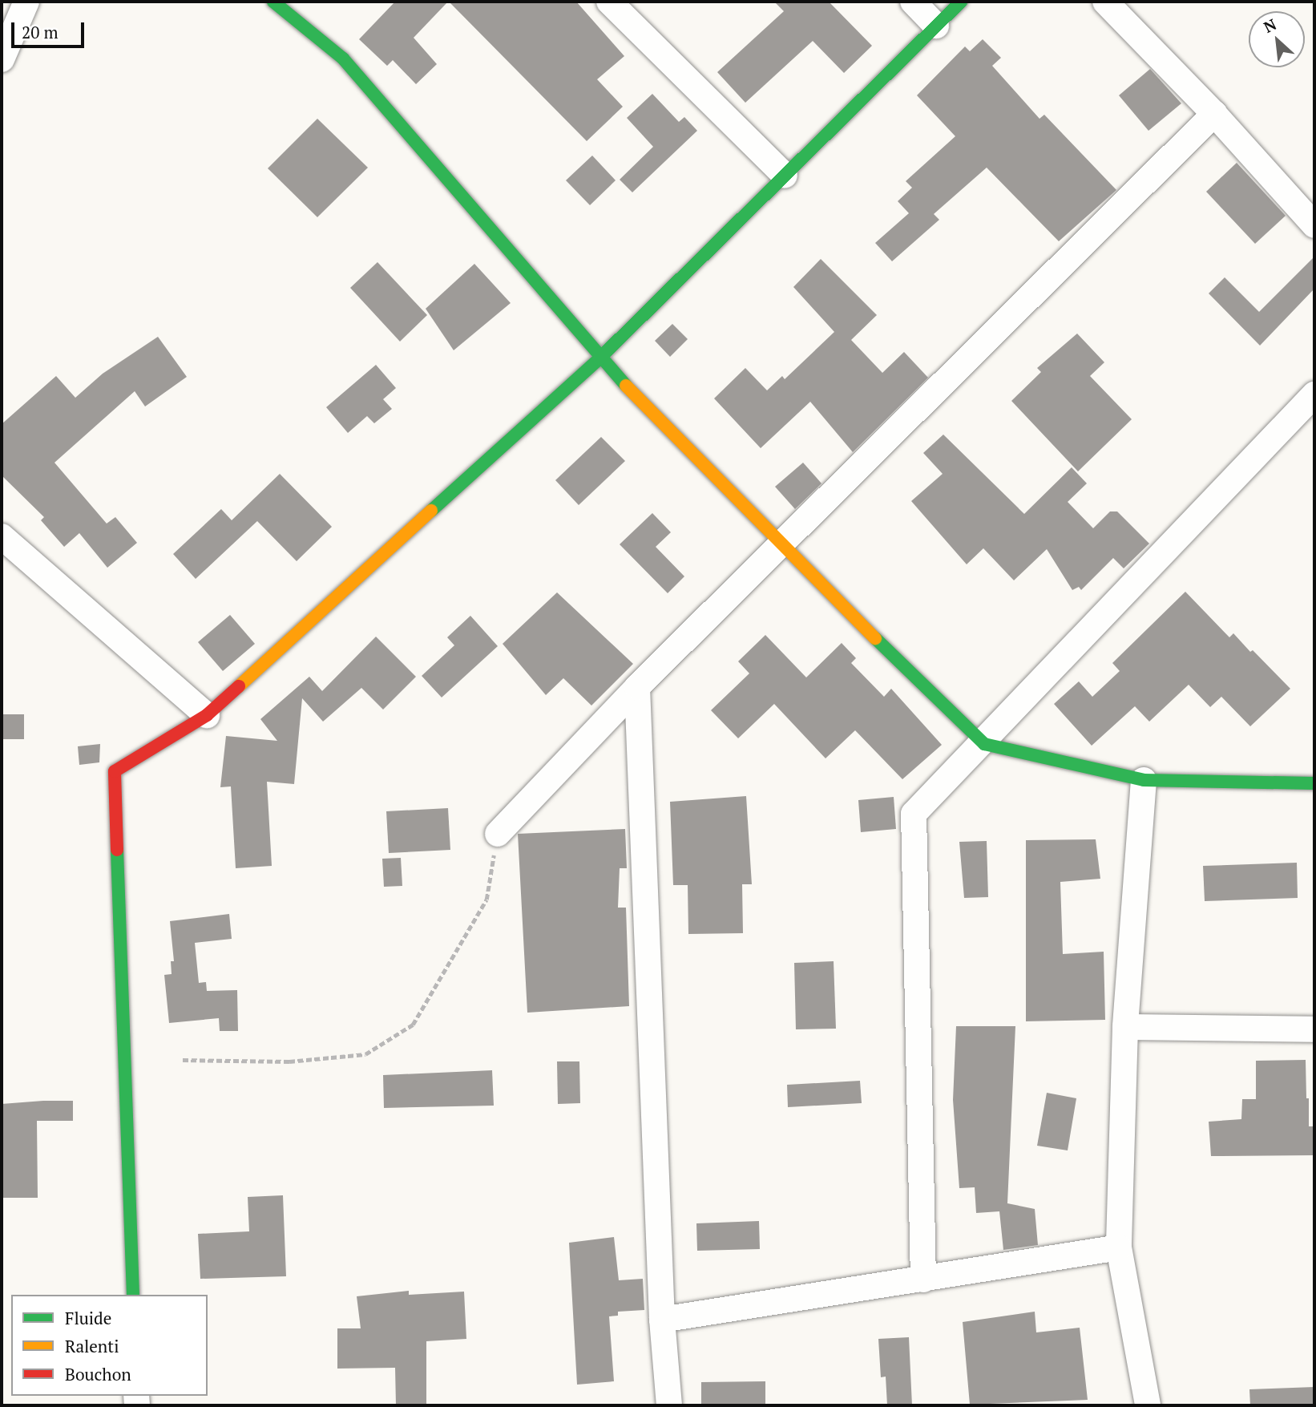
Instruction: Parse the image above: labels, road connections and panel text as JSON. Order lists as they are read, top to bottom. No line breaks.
{"legend":["Fluide","Ralenti","Bouchon"],"scale_bar":"20 m","north":"top left"}
